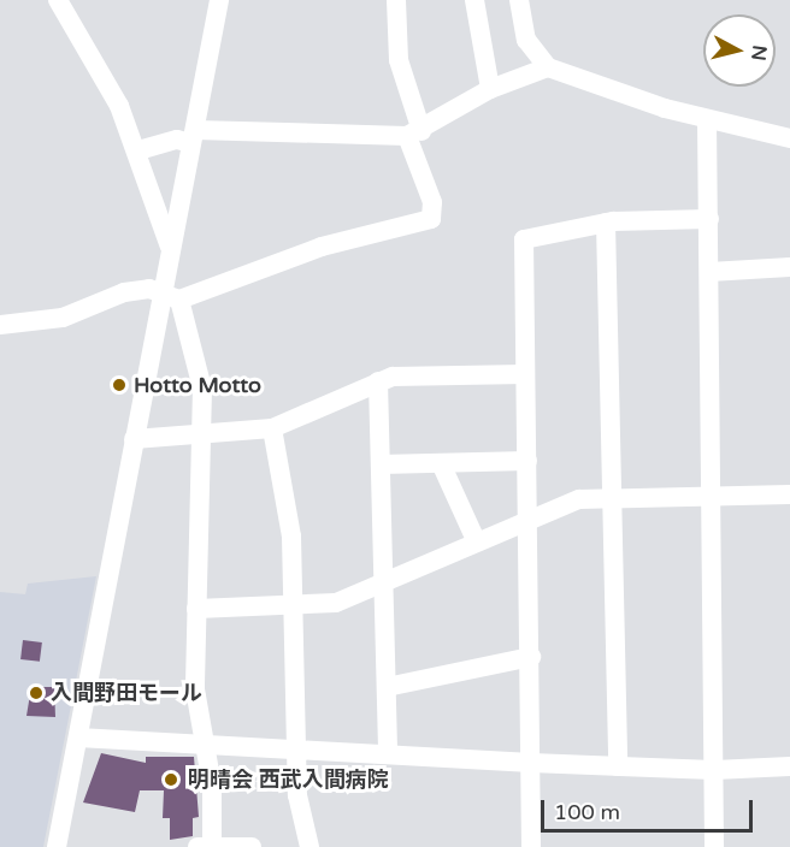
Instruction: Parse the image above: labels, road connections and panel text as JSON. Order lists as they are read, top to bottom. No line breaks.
{"places":["Hotto Motto","入間野田モール","明晴会 西武入間病院"],"scale_bar":"100 m","north":"right"}
